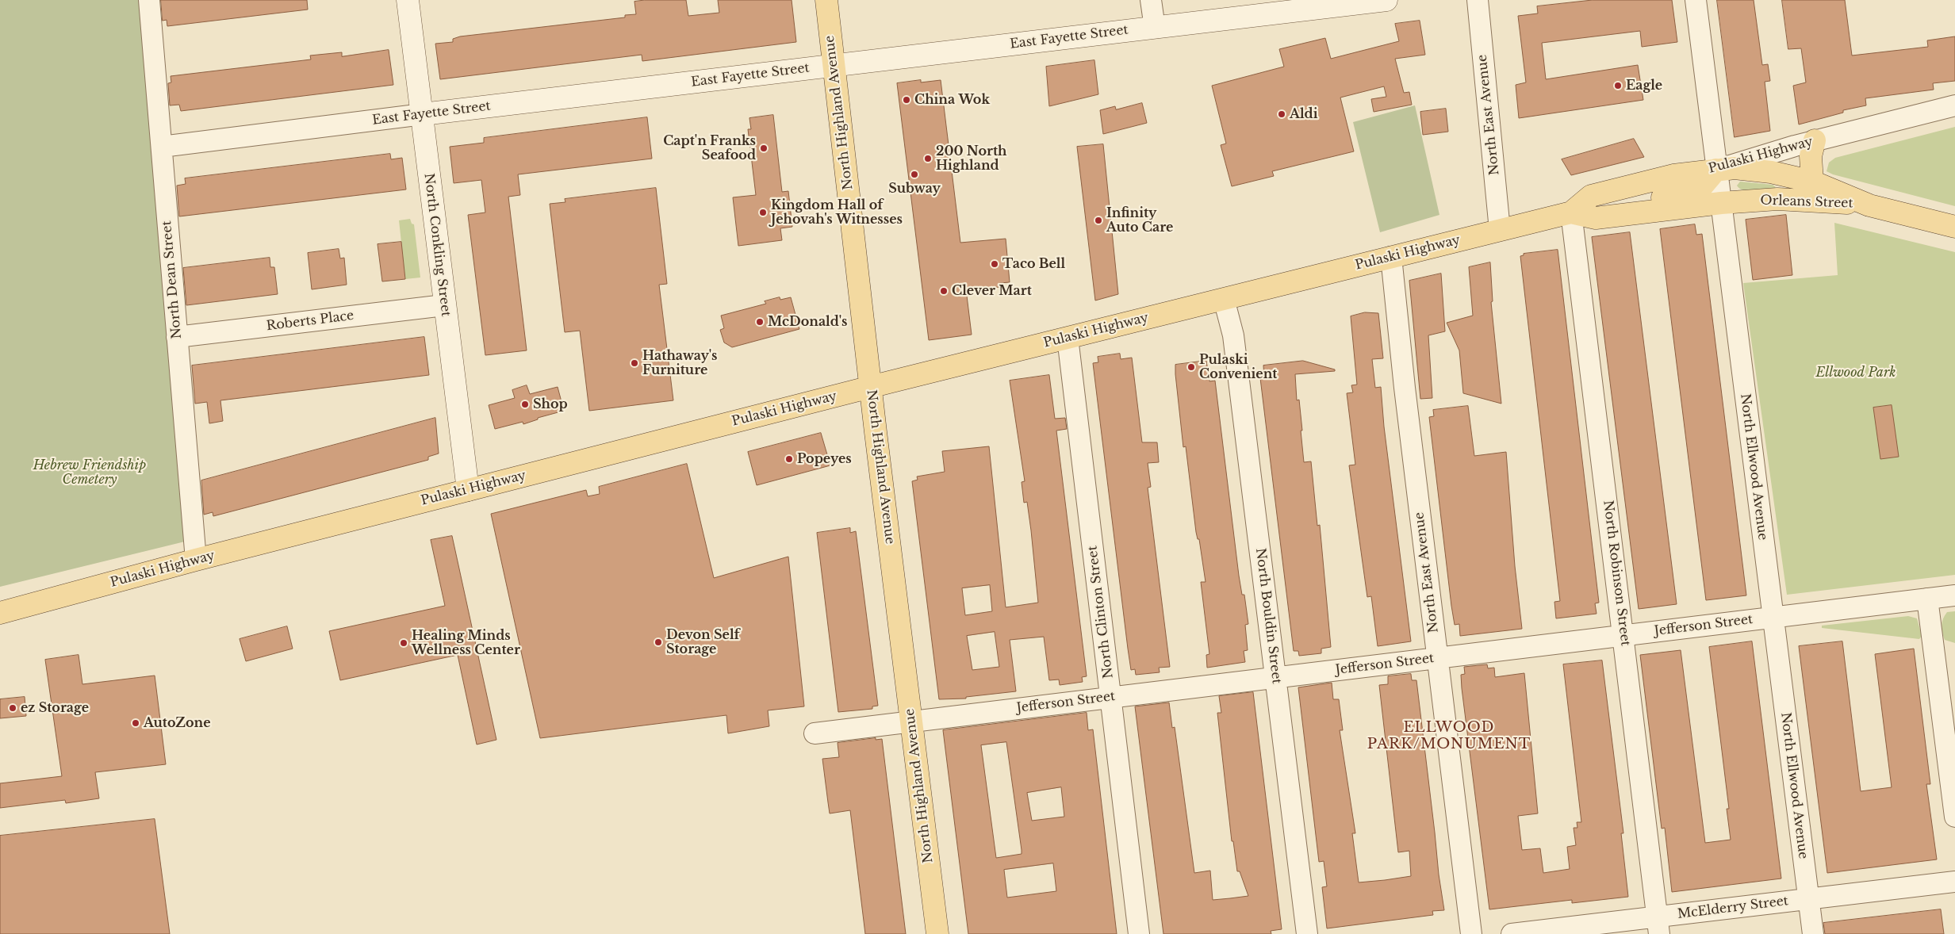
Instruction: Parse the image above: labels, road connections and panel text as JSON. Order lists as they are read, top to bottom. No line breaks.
{"streets":{"main road":["North Highland Avenue","Pulaski Highway","Orleans Street"],"street":["East Fayette Street","North East Avenue","North Conkling Street","North Dean Street","Roberts Place","North Ellwood Avenue","North Robinson Street","North Clinton Street","North Bouldin Street","Jefferson Street","McElderry Street"]},"crossings":[["East Fayette Street","North Highland Avenue"],["East Fayette Street","North Conkling Street"],["East Fayette Street","North Dean Street"],["North Highland Avenue","Pulaski Highway"],["North Highland Avenue","Jefferson Street"],["North East Avenue","Pulaski Highway"],["North East Avenue","Jefferson Street"],["Pulaski Highway","Orleans Street"],["Pulaski Highway","North Conkling Street"],["Pulaski Highway","North Dean Street"],["Pulaski Highway","North Ellwood Avenue"],["Pulaski Highway","North Robinson Street"],["Pulaski Highway","North Clinton Street"],["Pulaski Highway","North Bouldin Street"],["Orleans Street","North Ellwood Avenue"],["North Conkling Street","Roberts Place"],["North Dean Street","Roberts Place"],["North Ellwood Avenue","Jefferson Street"],["North Ellwood Avenue","McElderry Street"],["North Robinson Street","Jefferson Street"],["North Robinson Street","McElderry Street"],["North Clinton Street","Jefferson Street"],["North Bouldin Street","Jefferson Street"]],"districts":["ELLWOOD PARK/MONUMENT"],"parks":["Ellwood Park","Hebrew Friendship Cemetery"],"places":["Eagle","China Wok","Aldi","Capt'n Franks Seafood","200 North Highland","Subway","Kingdom Hall of Jehovah's Witnesses","Infinity Auto Care","Taco Bell","Clever Mart","McDonald's","Hathaway's Furniture","Pulaski Convenient","Shop","Popeyes","Devon Self Storage","Healing Minds Wellness Center","ez Storage","AutoZone"]}
